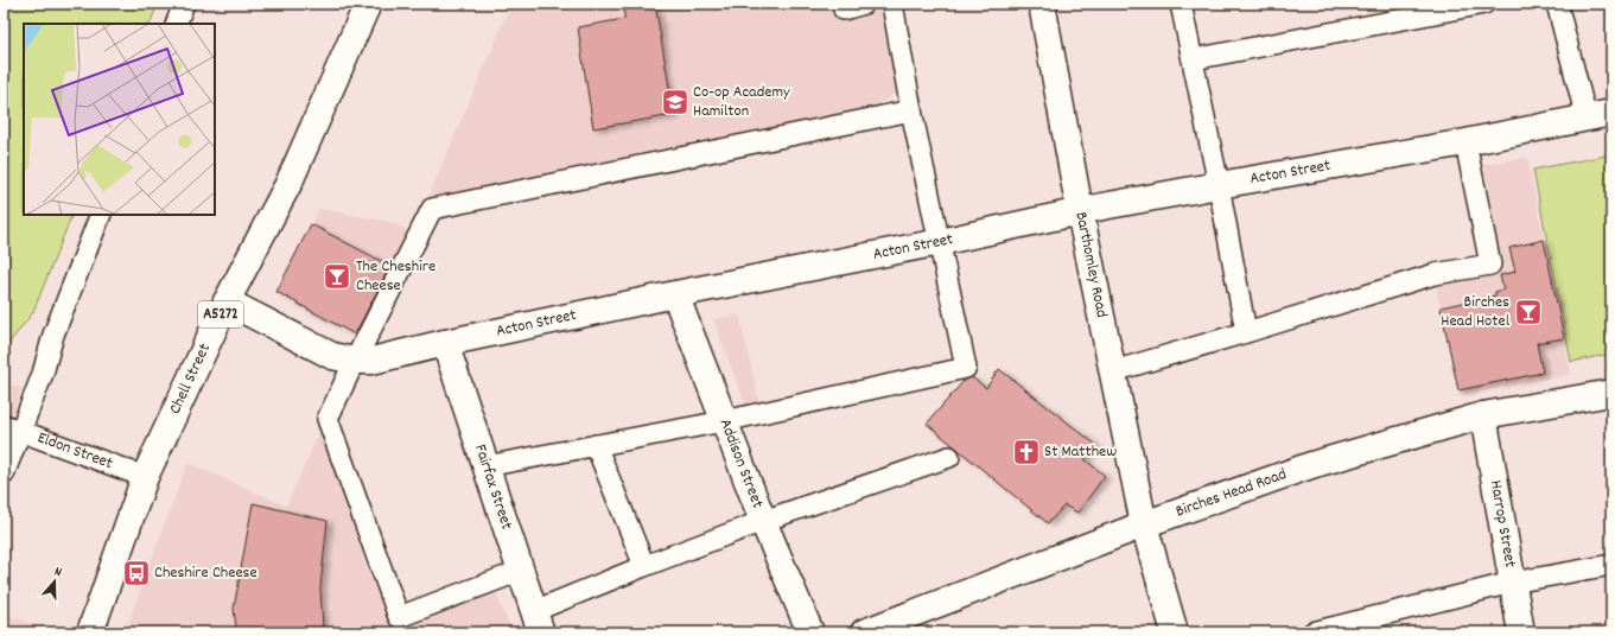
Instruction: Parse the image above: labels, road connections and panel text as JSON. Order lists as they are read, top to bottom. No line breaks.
{"streets":{"street":["Acton Street","Barthomley Road","A5272","Chell Street","Addison Street","Fairfax Street","Birches Head Road","Harrop Street"],"lane":["Eldon Street"]},"crossings":[["Acton Street","Barthomley Road"],["Acton Street","Chell Street"],["Acton Street","Addison Street"],["Acton Street","Fairfax Street"],["Barthomley Road","Birches Head Road"],["Chell Street","Eldon Street"],["Birches Head Road","Harrop Street"]],"places":{"school or university":["Co-op Academy Hamilton"],"bar":["The Cheshire Cheese","Birches Head Hotel"],"church":["St Matthew"],"bus stop":["Cheshire Cheese"]},"north":"top"}
